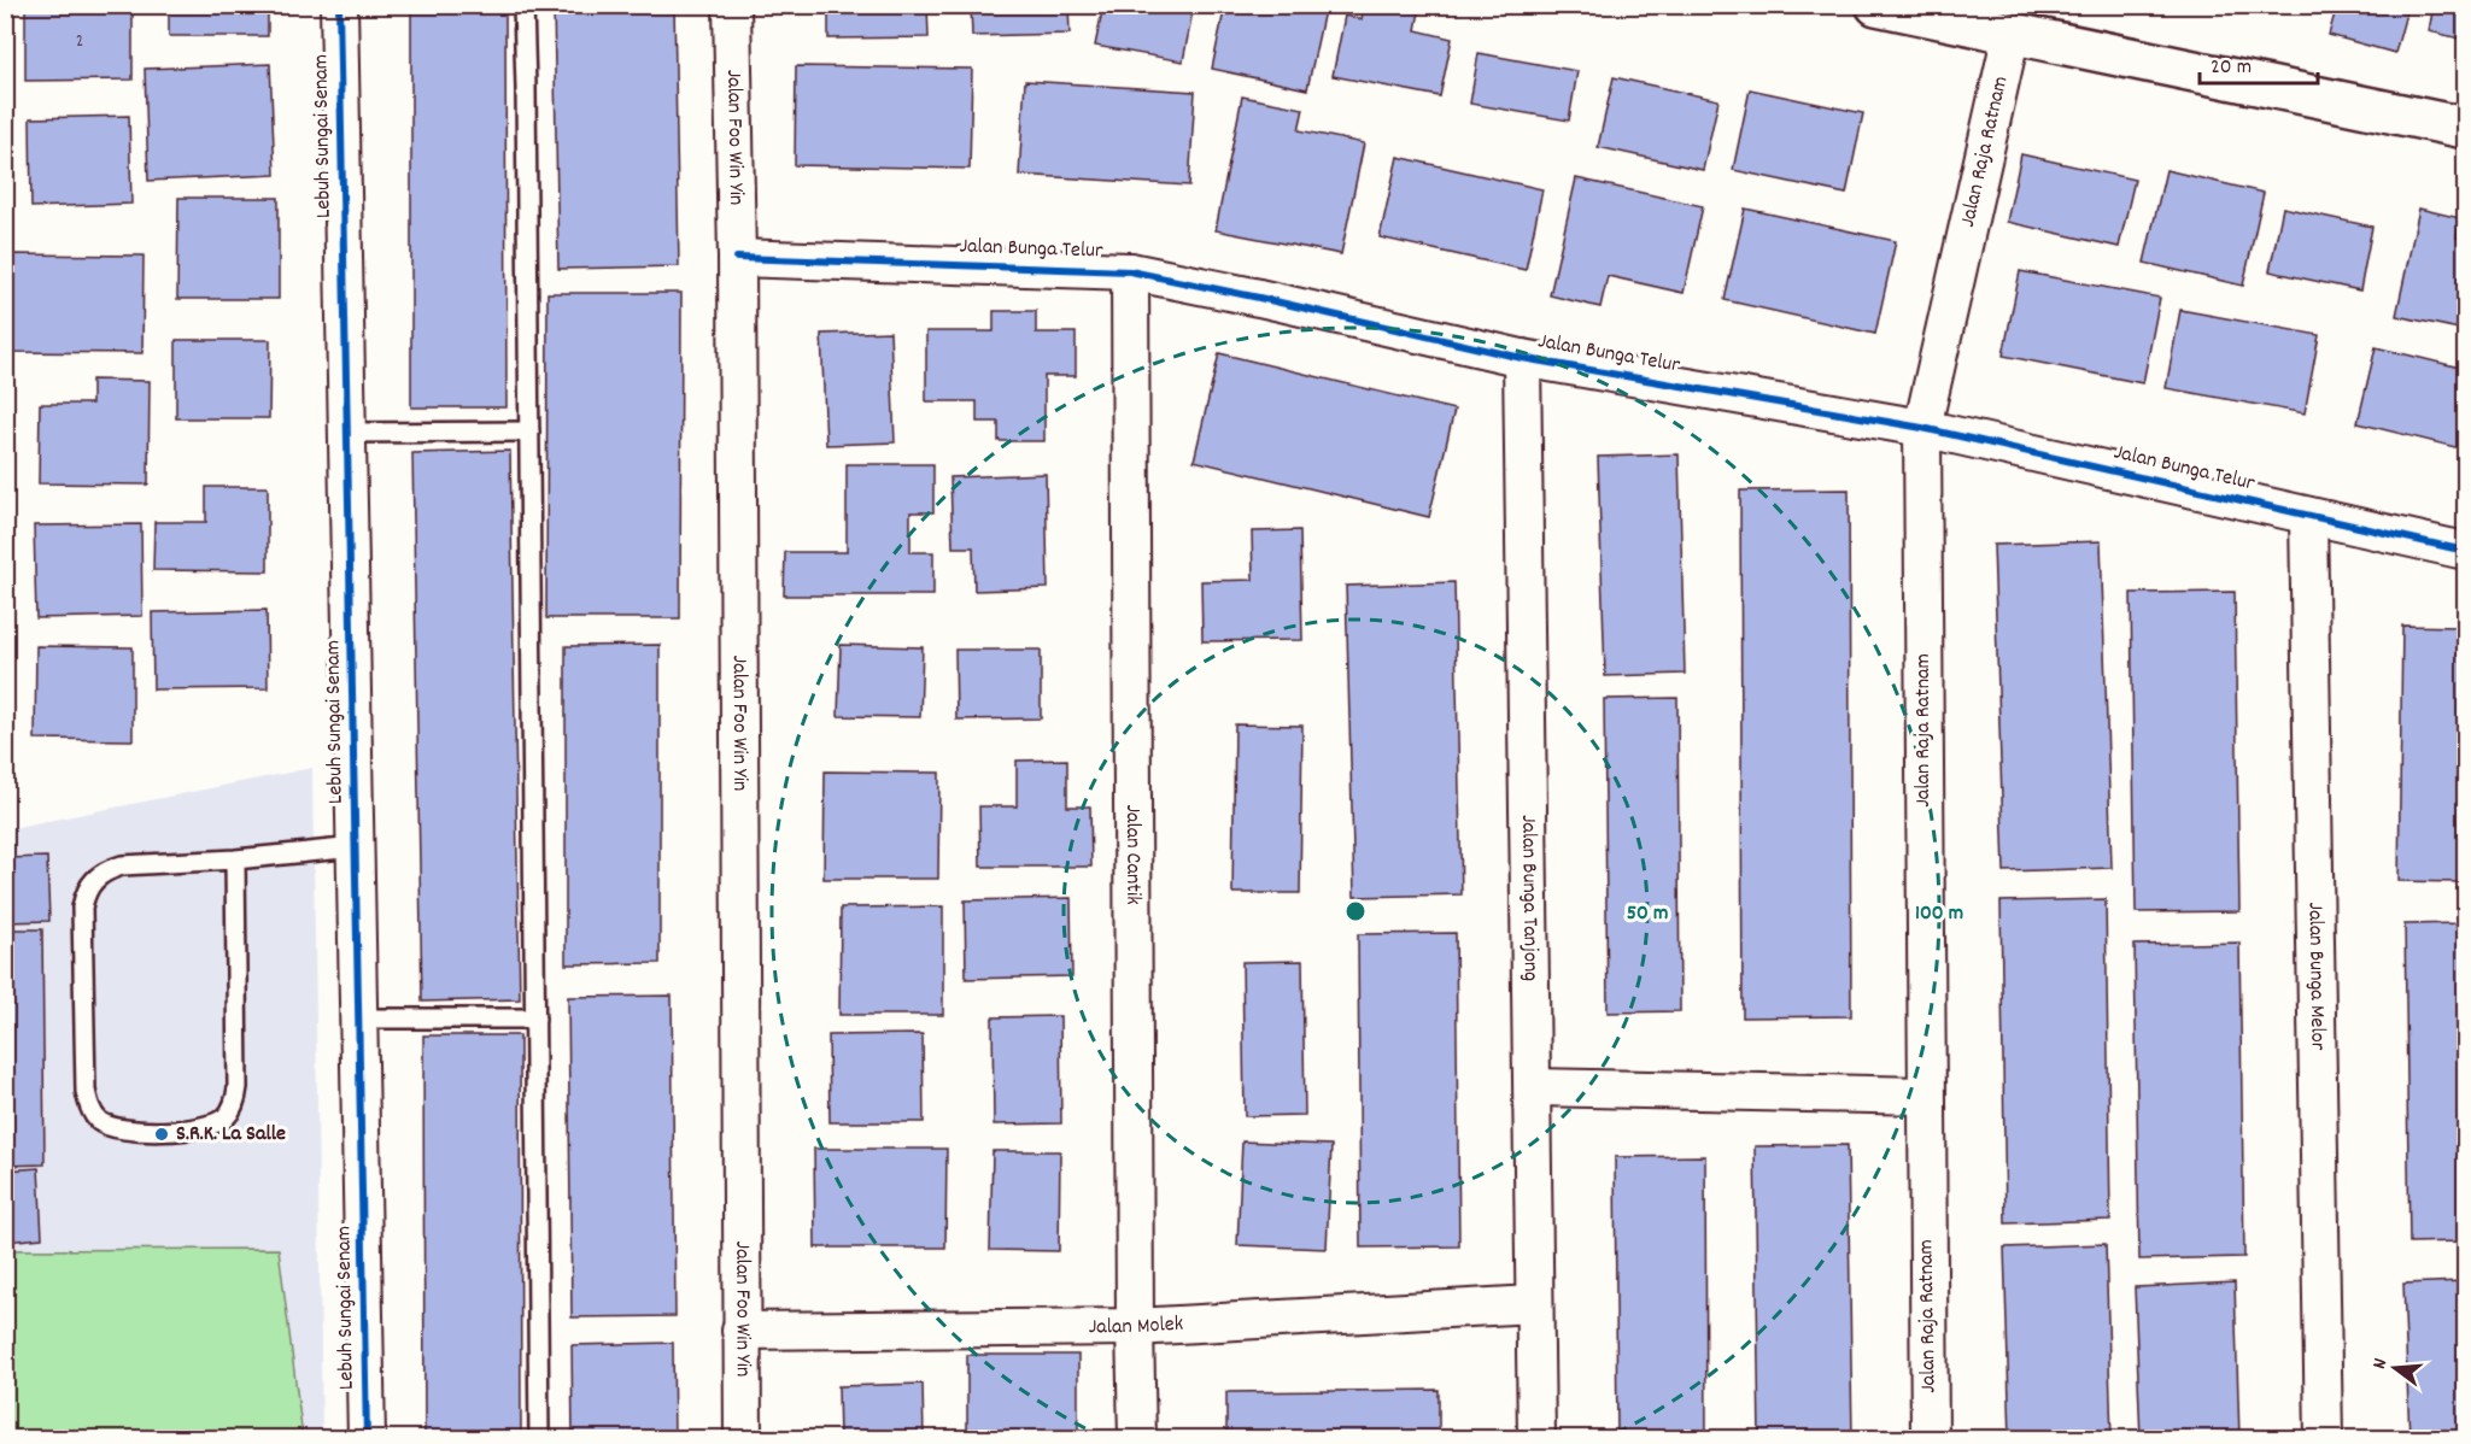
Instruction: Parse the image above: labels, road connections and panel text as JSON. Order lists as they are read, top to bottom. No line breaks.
{"streets":{"street":["Lebuh Sungai Senam","Jalan Foo Win Yin","Jalan Raja Ratnam","Jalan Bunga Telur","Jalan Cantik","Jalan Bunga Tanjong","Jalan Bunga Melor","Jalan Molek"]},"crossings":[["Jalan Foo Win Yin","Jalan Bunga Telur"],["Jalan Foo Win Yin","Jalan Molek"],["Jalan Raja Ratnam","Jalan Bunga Telur"],["Jalan Bunga Telur","Jalan Cantik"],["Jalan Bunga Telur","Jalan Bunga Tanjong"],["Jalan Bunga Telur","Jalan Bunga Melor"],["Jalan Cantik","Jalan Molek"],["Jalan Bunga Tanjong","Jalan Molek"]],"places":["S.R.K. La Salle"],"house_numbers":["2"],"scale_bar":"20 m","north":"left","rings":["50 m","100 m"]}
